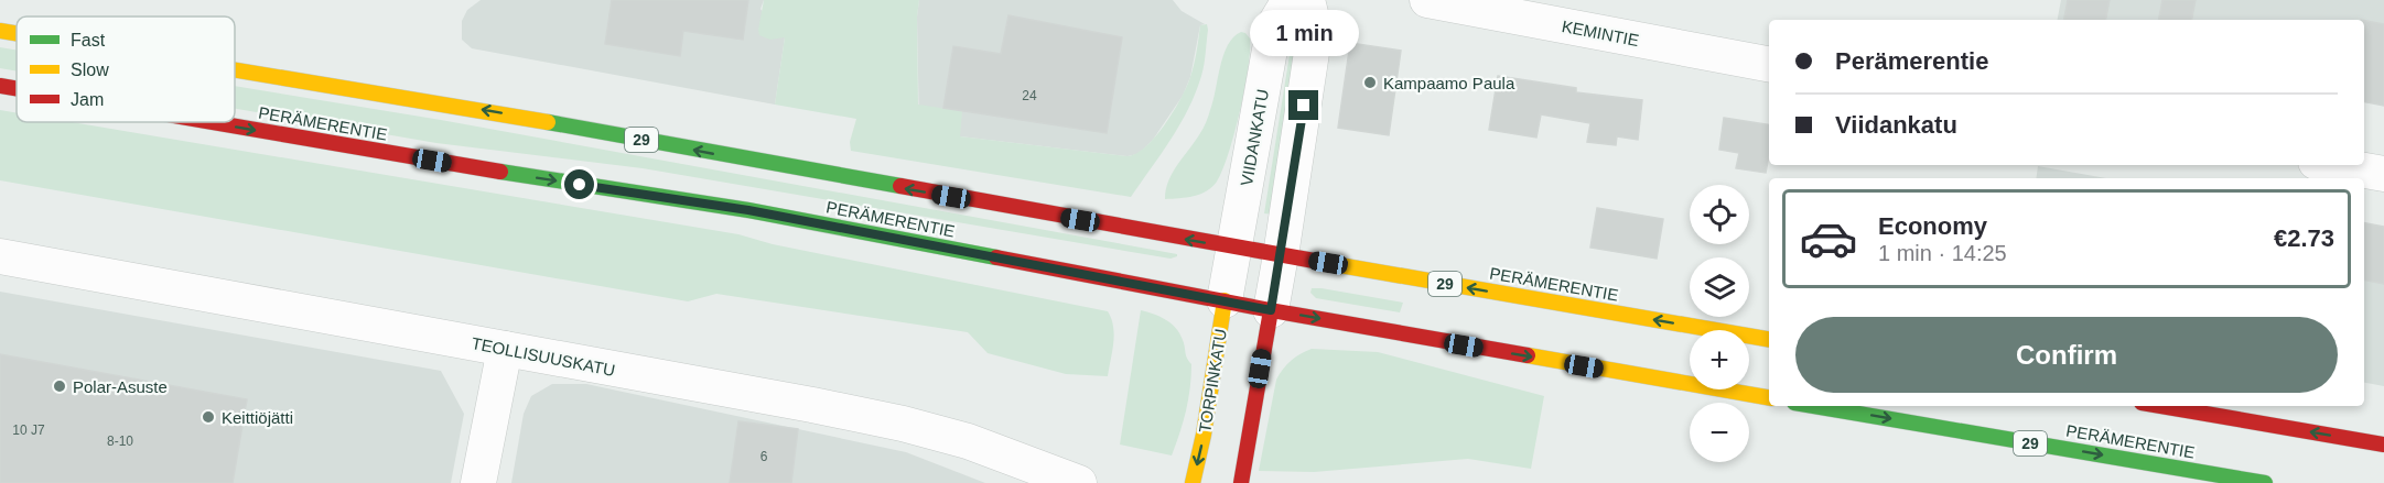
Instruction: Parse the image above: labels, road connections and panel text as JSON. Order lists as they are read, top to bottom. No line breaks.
{"streets":{"main road":["PERÄMERENTIE","29","TORPINKATU"],"street":["KEMINTIE","VIIDANKATU","TEOLLISUUSKATU"]},"crossings":[["PERÄMERENTIE","VIIDANKATU"],["PERÄMERENTIE","TORPINKATU"],["VIIDANKATU","TORPINKATU"]],"places":["Kampaamo Paula","Polar-Asuste","Keittiöjätti"],"house_numbers":["24","10 J7","8-10","6"],"legend":["Fast","Slow","Jam"],"page":{"bubble":"1 min","banner":["Perämerentie","Viidankatu"],"map_buttons":["+","−"],"list":[{"name":"Economy","note":"1 min · 14:25","value":"€2.73"}],"buttons":"Confirm"}}
